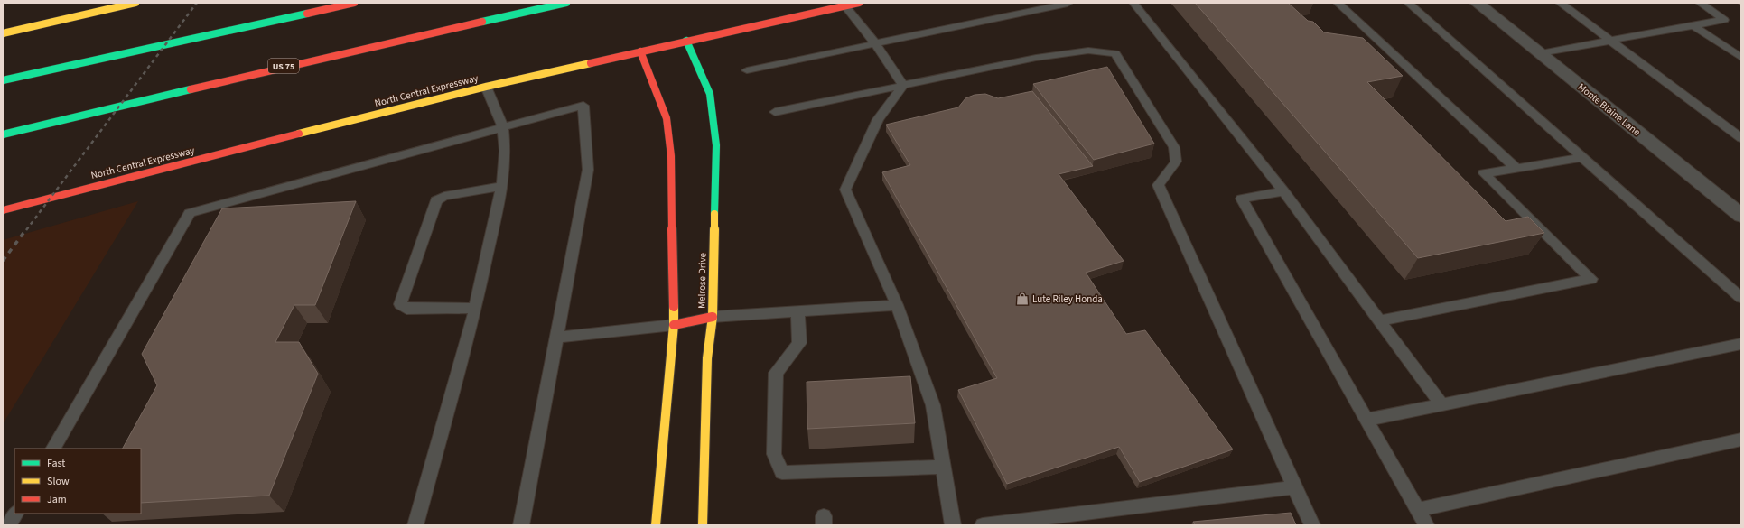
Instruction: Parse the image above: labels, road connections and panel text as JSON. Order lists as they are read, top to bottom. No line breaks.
{"streets":{"main road":["US 75","North Central Expressway","Melrose Drive"],"street":["Monte Blaine Lane"]},"crossings":[["North Central Expressway","Melrose Drive"]],"places":{"shop":["Lute Riley Honda"]},"legend":["Fast","Slow","Jam"]}
